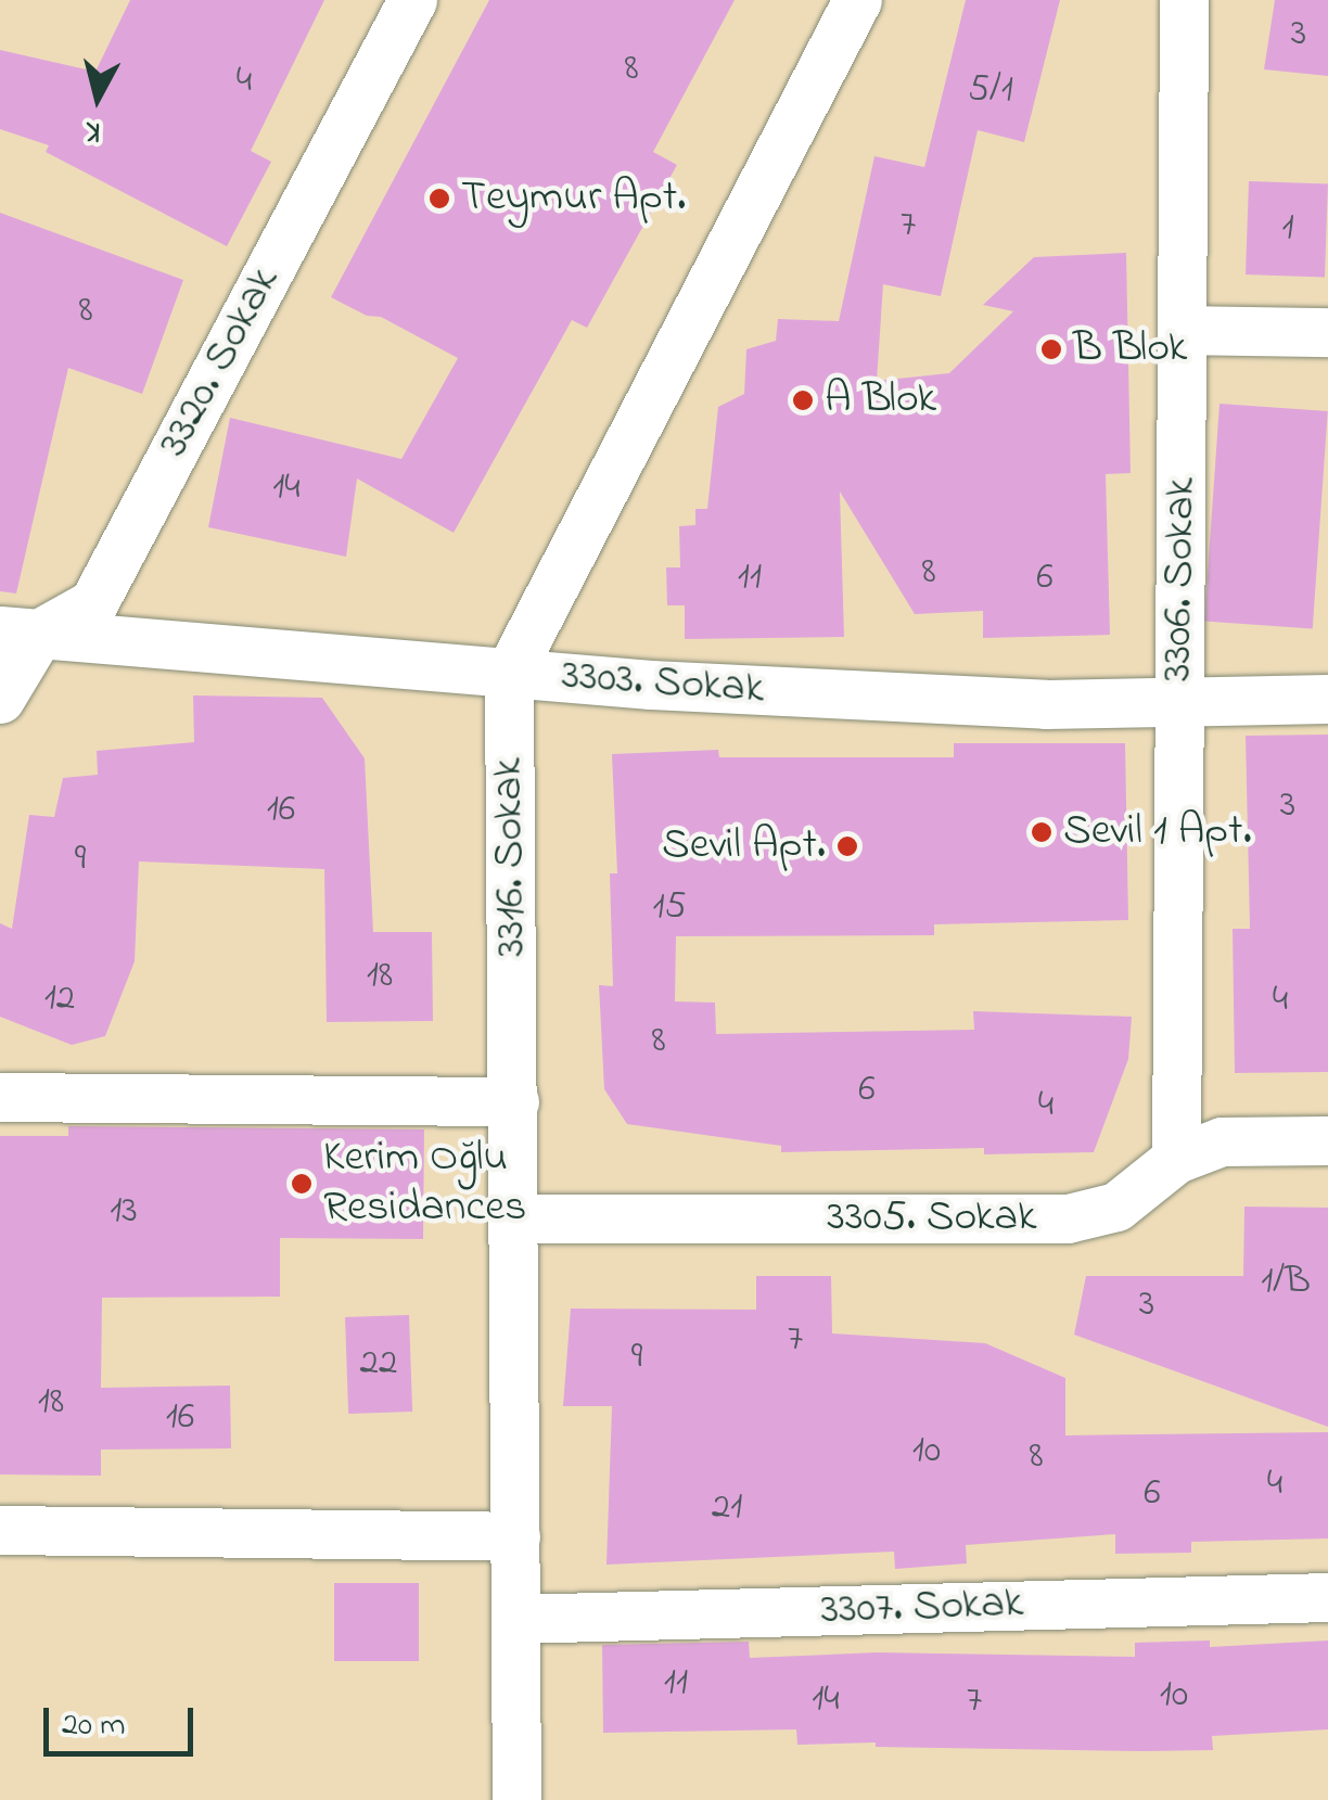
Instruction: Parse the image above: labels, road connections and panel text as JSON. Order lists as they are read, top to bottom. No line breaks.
{"streets":{"street":["3320. Sokak","3306. Sokak","3303. Sokak","3316. Sokak","3305. Sokak","3307. Sokak"]},"crossings":[["3320. Sokak","3303. Sokak"],["3306. Sokak","3303. Sokak"],["3306. Sokak","3305. Sokak"],["3303. Sokak","3316. Sokak"],["3316. Sokak","3305. Sokak"],["3316. Sokak","3307. Sokak"]],"places":["Teymur Apt.","B Blok","A Blok","Sevil 1 Apt.","Sevil Apt.","Kerim Oğlu Residances"],"house_numbers":["3","8","4","5/1","7","1","8","14","8","11","6","3","16","9","15","18","12","4","8","6","4","13","1/B","3","7","9","22","18","16","10","8","4","6","21","11","10","14","7"],"scale_bar":"20 m","north":"bottom"}
